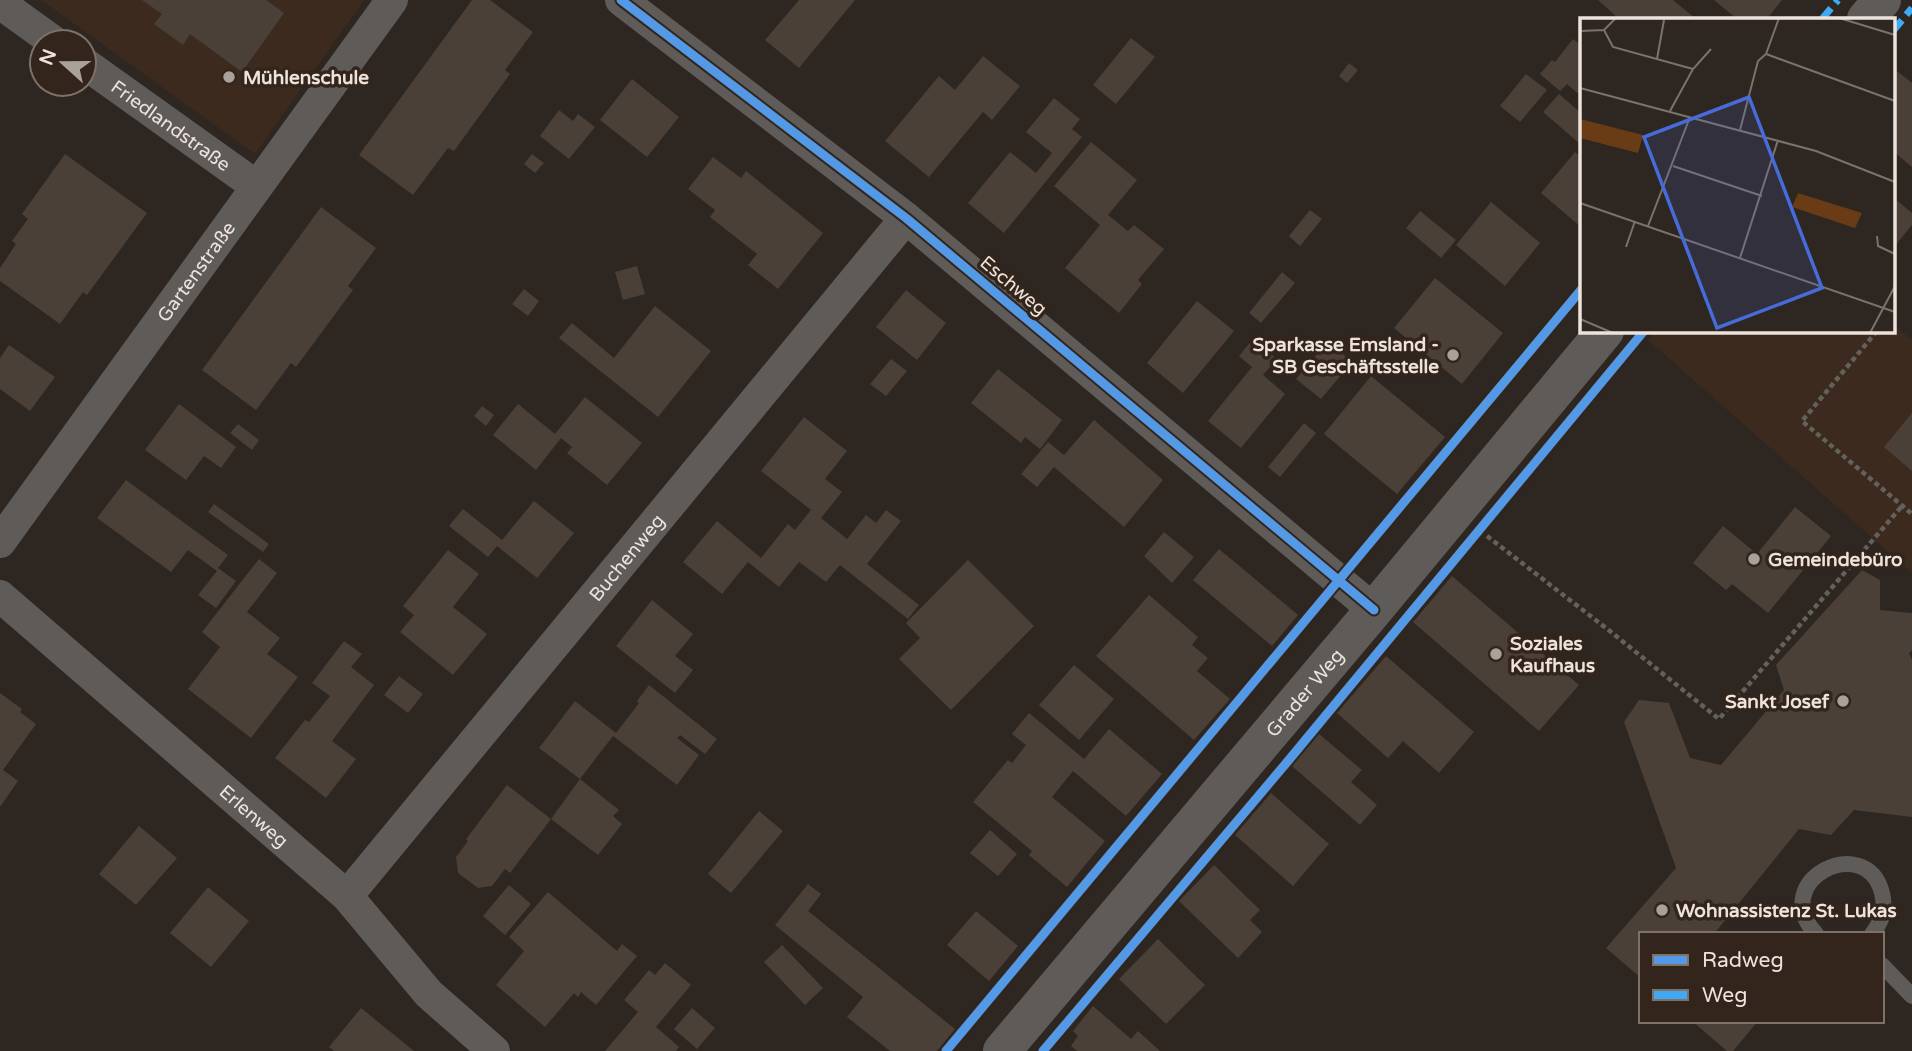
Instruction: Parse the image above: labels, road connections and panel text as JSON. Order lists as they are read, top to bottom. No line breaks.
{"streets":{"street":["Friedlandstraße","Gartenstraße","Eschweg","Buchenweg","Grader Weg","Erlenweg"]},"crossings":[["Friedlandstraße","Gartenstraße"],["Eschweg","Buchenweg"],["Eschweg","Grader Weg"],["Buchenweg","Erlenweg"]],"places":["Mühlenschule","Sparkasse Emsland - SB Geschäftsstelle","Gemeindebüro","Soziales Kaufhaus","Sankt Josef","Wohnassistenz St. Lukas"],"legend":["Radweg","Weg"],"north":"left"}
